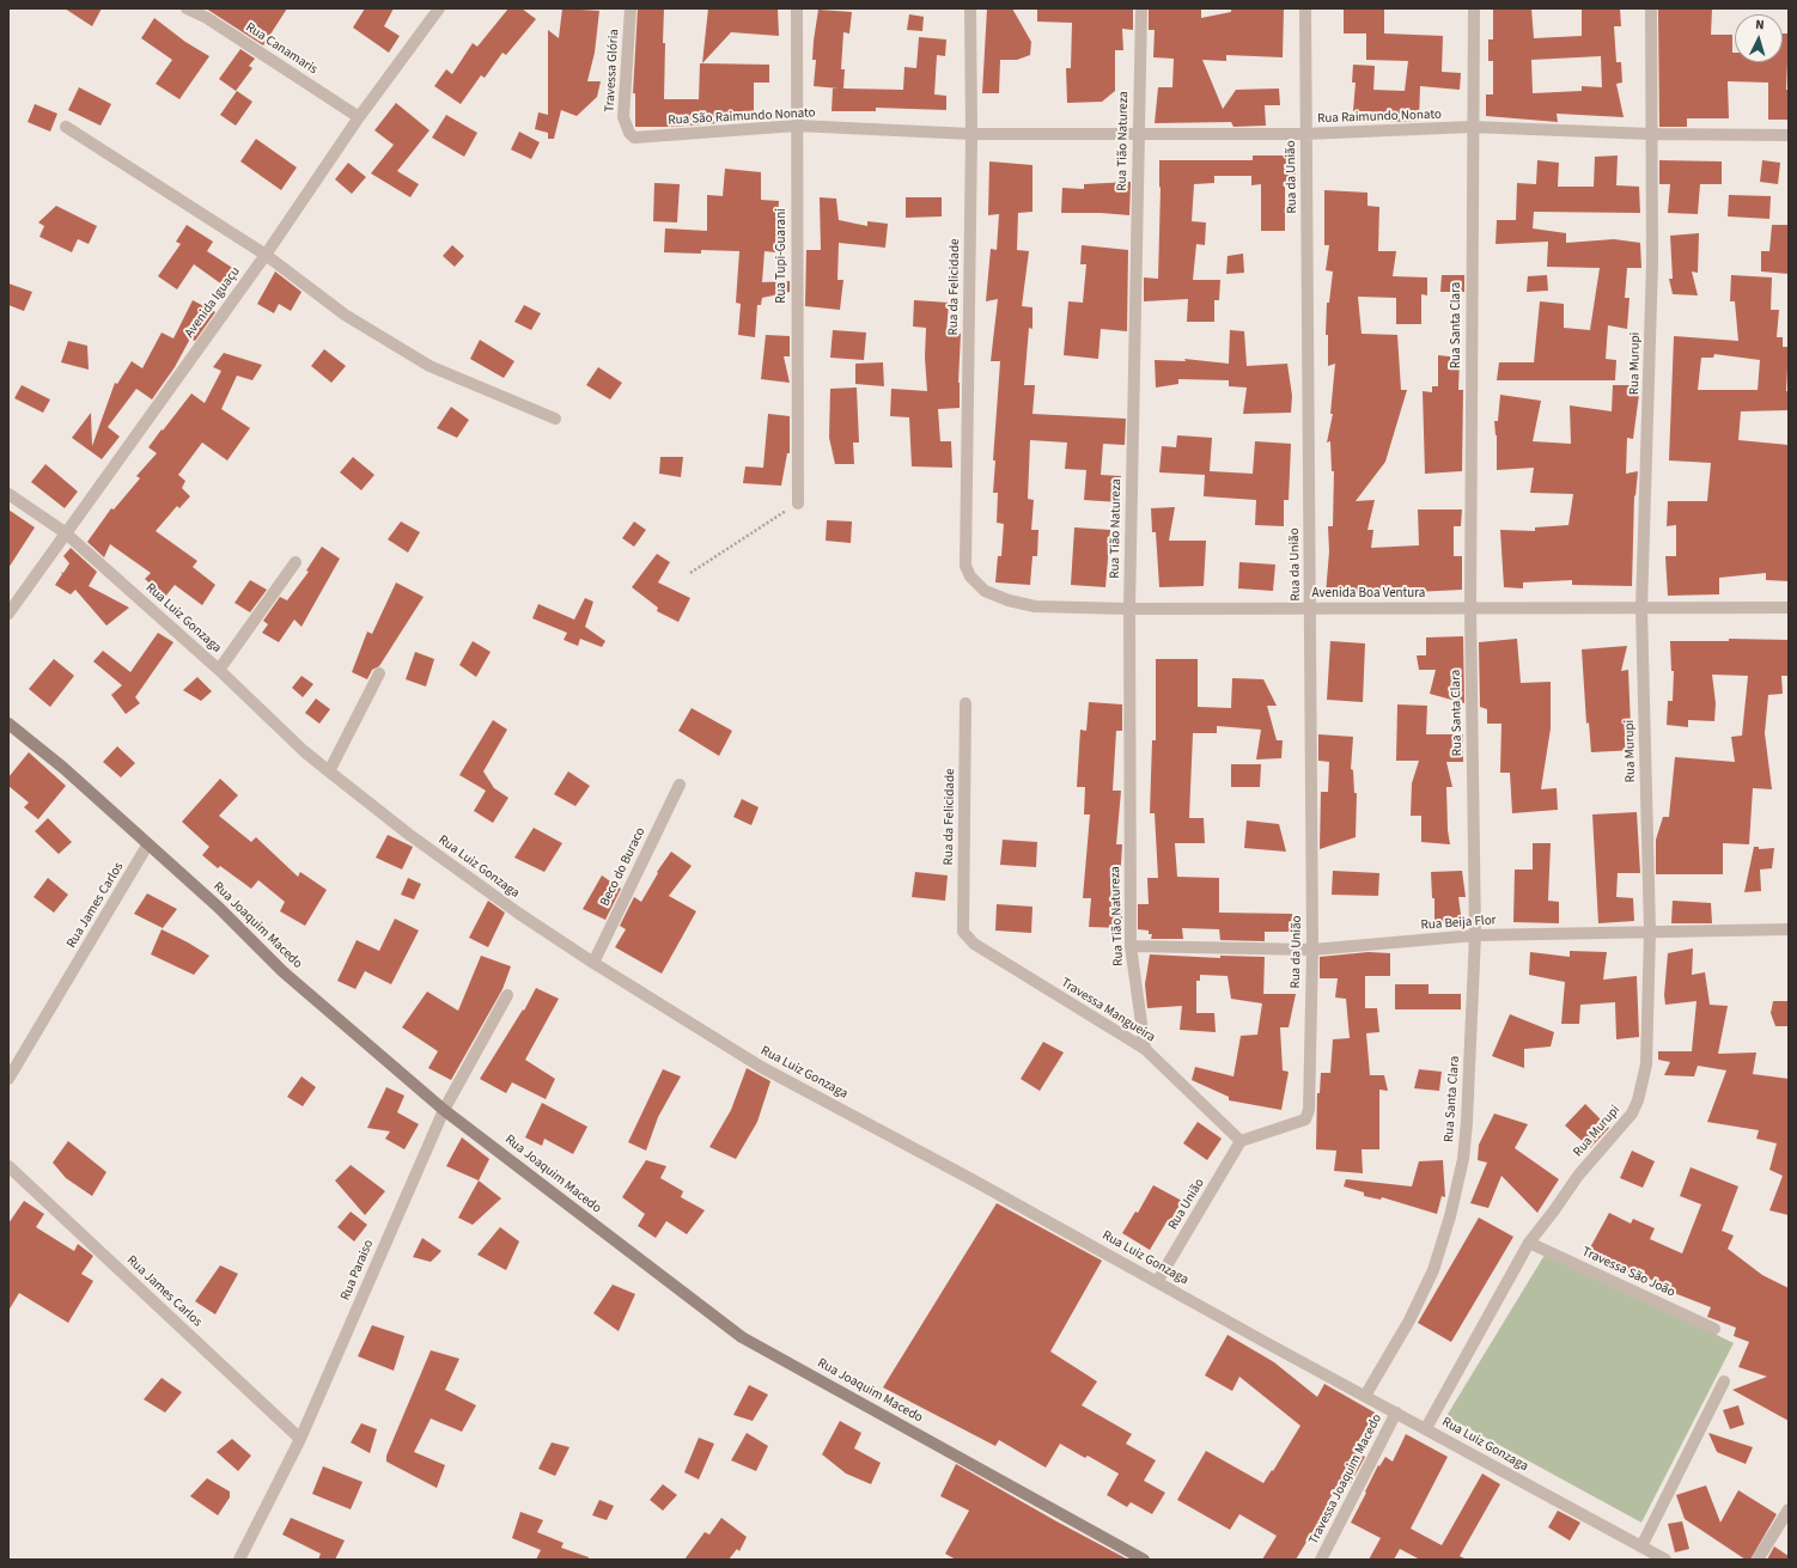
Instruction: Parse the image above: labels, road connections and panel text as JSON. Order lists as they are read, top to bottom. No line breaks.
{"streets":{"street":["Rua Canamaris","Travessa Glória","Rua São Raimundo Nonato","Rua Raimundo Nonato","Rua Tião Natureza","Rua da União","Rua Tupi-Guarani","Rua da Felicidade","Avenida Iguaçu","Rua Santa Clara","Rua Murupi","Avenida Boa Ventura","Rua Luiz Gonzaga","Beco do Buraco","Rua James Carlos","Rua Beija Flor","Rua Joaquim Macedo","Travessa Mangueira","Rua União","Rua Paraiso","Travessa São João","Travessa Joaquim Macedo"]},"crossings":[["Rua Canamaris","Avenida Iguaçu"],["Travessa Glória","Rua São Raimundo Nonato"],["Rua São Raimundo Nonato","Rua Raimundo Nonato"],["Rua São Raimundo Nonato","Rua Tupi-Guarani"],["Rua São Raimundo Nonato","Rua da Felicidade"],["Rua Raimundo Nonato","Rua Tião Natureza"],["Rua Raimundo Nonato","Rua da União"],["Rua Raimundo Nonato","Rua da Felicidade"],["Rua Raimundo Nonato","Rua Santa Clara"],["Rua Raimundo Nonato","Rua Murupi"],["Rua Tião Natureza","Avenida Boa Ventura"],["Rua Tião Natureza","Rua Beija Flor"],["Rua Tião Natureza","Travessa Mangueira"],["Rua da União","Avenida Boa Ventura"],["Rua da União","Rua Beija Flor"],["Rua da União","Travessa Mangueira"],["Rua da União","Rua União"],["Rua da Felicidade","Avenida Boa Ventura"],["Rua da Felicidade","Travessa Mangueira"],["Avenida Iguaçu","Rua Luiz Gonzaga"],["Rua Santa Clara","Avenida Boa Ventura"],["Rua Santa Clara","Rua Luiz Gonzaga"],["Rua Santa Clara","Rua Beija Flor"],["Rua Murupi","Avenida Boa Ventura"],["Rua Murupi","Rua Luiz Gonzaga"],["Rua Murupi","Rua Beija Flor"],["Rua Murupi","Travessa São João"],["Rua Luiz Gonzaga","Beco do Buraco"],["Rua Luiz Gonzaga","Rua União"],["Rua Luiz Gonzaga","Travessa Joaquim Macedo"],["Rua James Carlos","Rua Joaquim Macedo"],["Rua James Carlos","Rua Paraiso"],["Rua Joaquim Macedo","Rua Paraiso"],["Travessa Mangueira","Rua União"]],"north":"top"}
